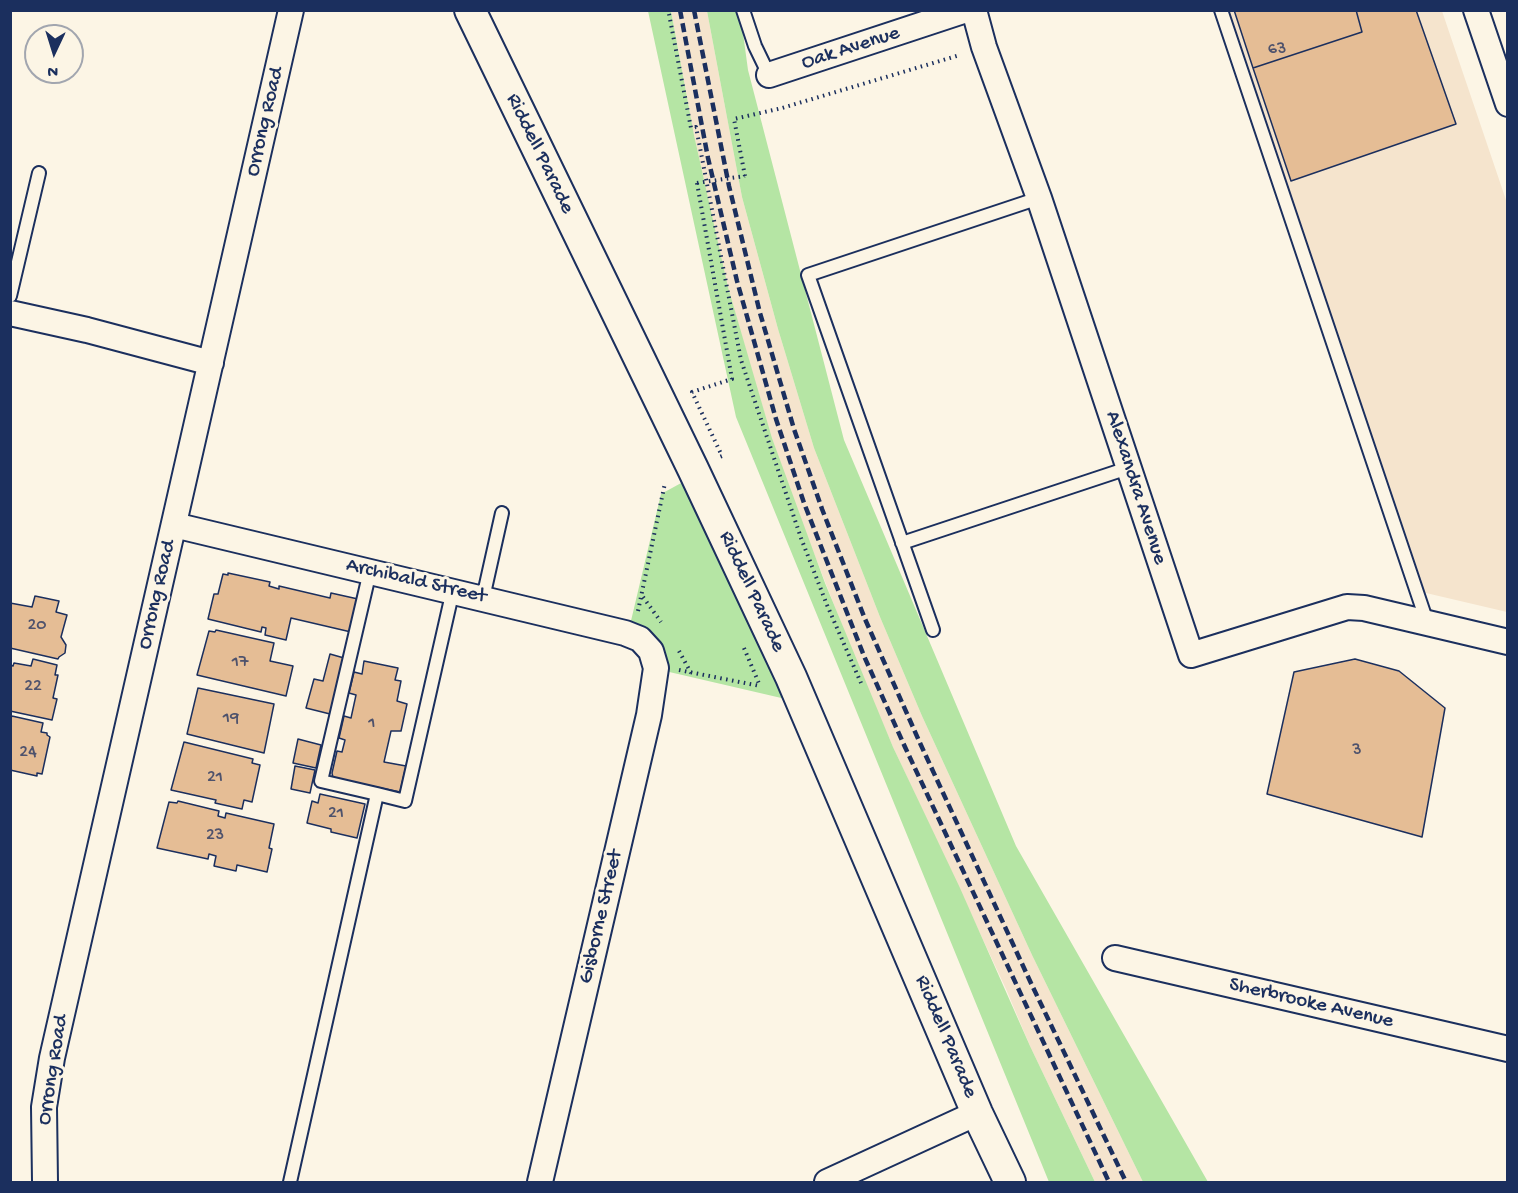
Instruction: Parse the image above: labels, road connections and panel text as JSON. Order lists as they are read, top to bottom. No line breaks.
{"streets":{"street":["Oak Avenue","Orrong Road","Riddell Parade","Alexandra Avenue","Archibald Street","Gisborne Street","Sherbrooke Avenue"]},"crossings":[["Orrong Road","Archibald Street"],["Archibald Street","Gisborne Street"]],"house_numbers":["63","20","17","22","19","1","3","24","21","21","23"],"north":"bottom"}
